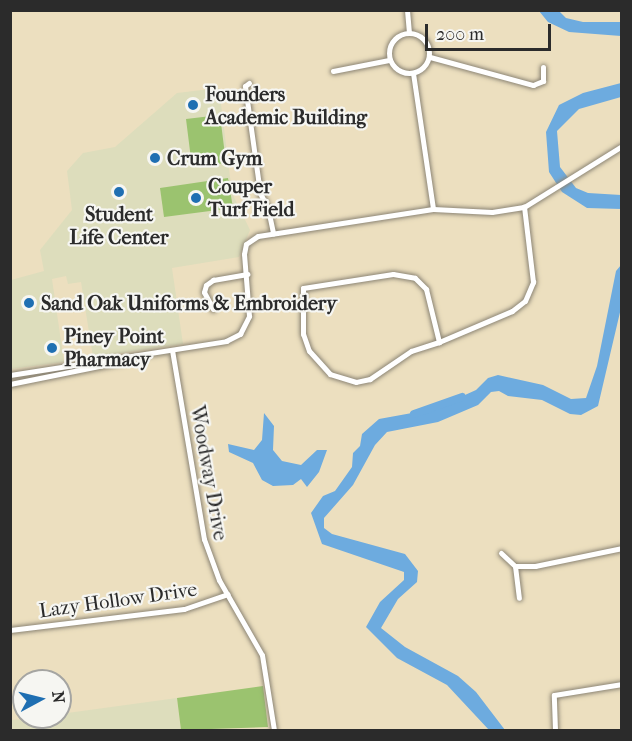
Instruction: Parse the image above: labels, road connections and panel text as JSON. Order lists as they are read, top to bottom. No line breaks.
{"streets":{"street":["Woodway Drive","Lazy Hollow Drive"]},"crossings":[["Woodway Drive","Lazy Hollow Drive"]],"places":["Founders Academic Building","Crum Gym","Student Life Center","Couper Turf Field","Sand Oak Uniforms & Embroidery","Piney Point Pharmacy"],"scale_bar":"200 m","north":"right"}
